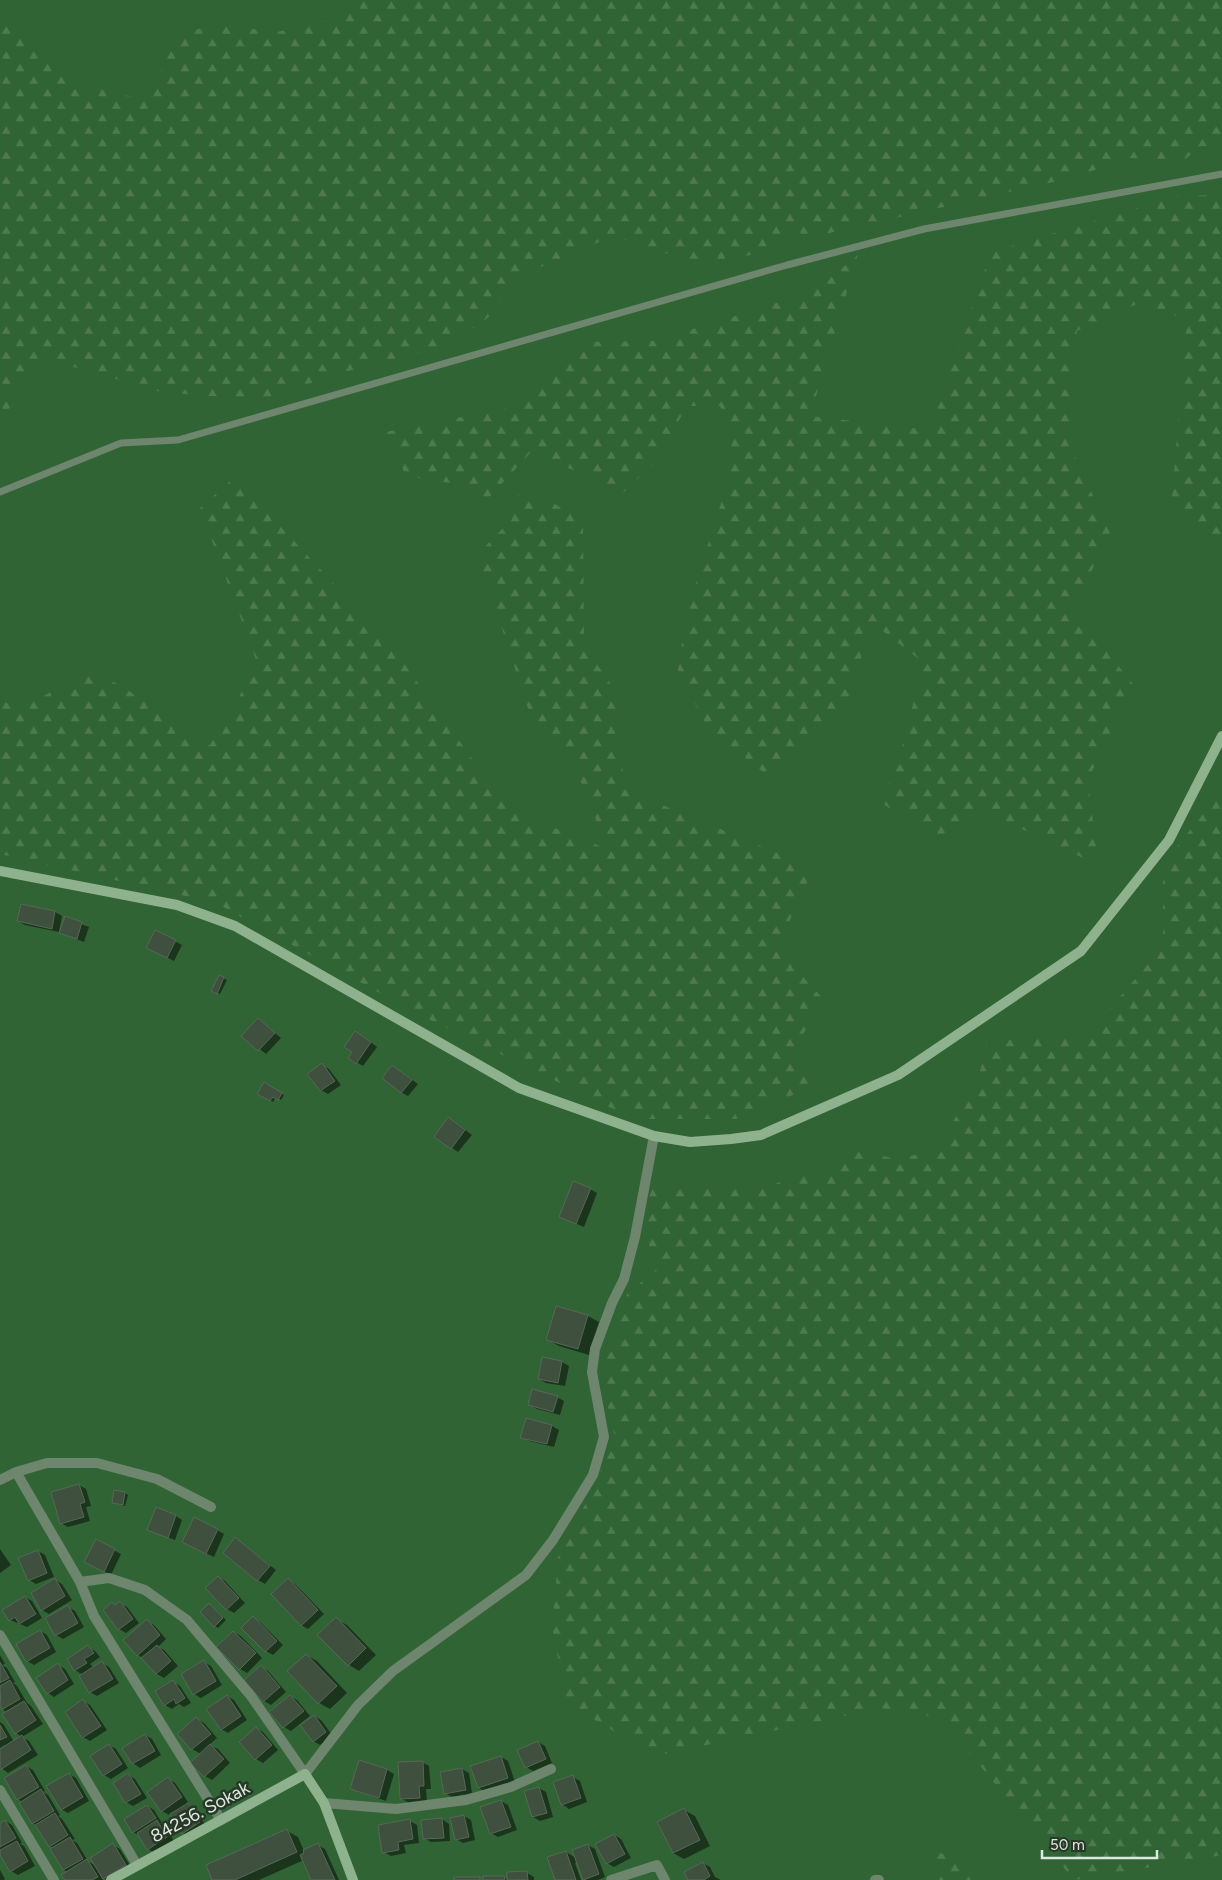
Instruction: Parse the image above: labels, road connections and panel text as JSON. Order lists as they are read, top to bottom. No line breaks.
{"streets":{"street":["84256. Sokak"]},"scale_bar":"50 m"}
